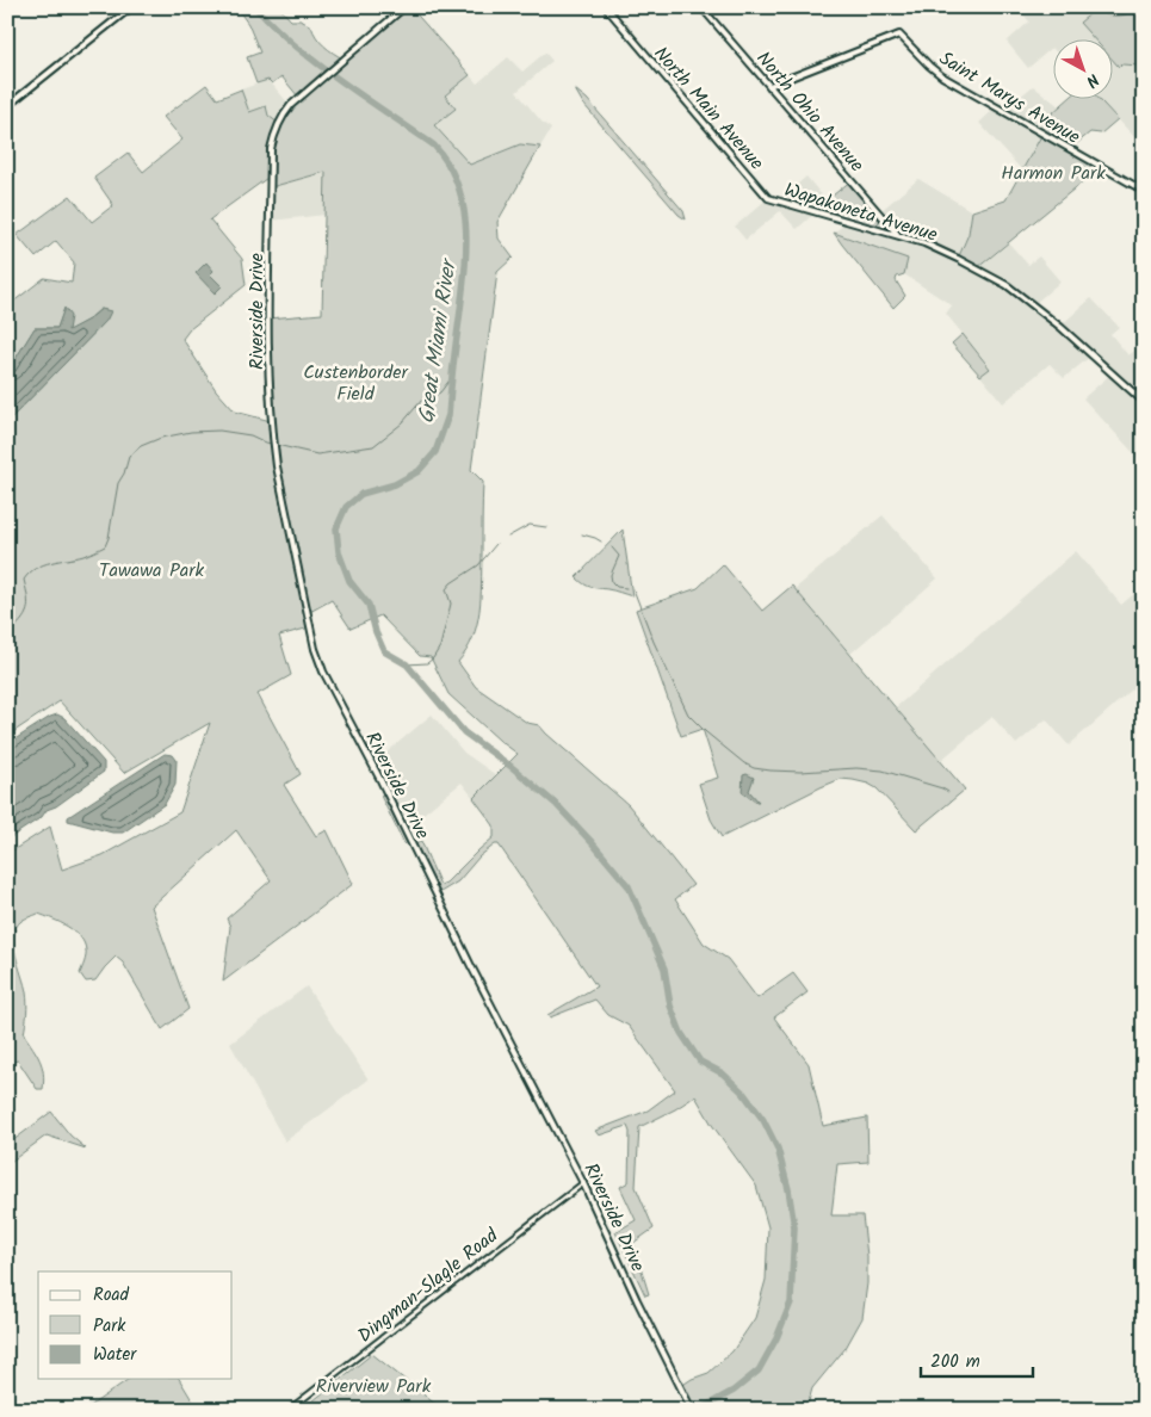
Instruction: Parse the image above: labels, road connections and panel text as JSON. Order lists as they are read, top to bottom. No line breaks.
{"streets":{"main road":["Saint Marys Avenue","North Main Avenue","North Ohio Avenue","Wapakoneta Avenue","Riverside Drive"],"street":["Dingman-Slagle Road"]},"crossings":[["Saint Marys Avenue","North Ohio Avenue"],["North Main Avenue","Wapakoneta Avenue"],["North Ohio Avenue","Wapakoneta Avenue"],["Riverside Drive","Dingman-Slagle Road"]],"water":["Great Miami River"],"parks":["Harmon Park","Custenborder Field","Tawawa Park","Riverview Park"],"legend":["Road","Park","Water"],"scale_bar":"200 m","north":"bottom right"}
